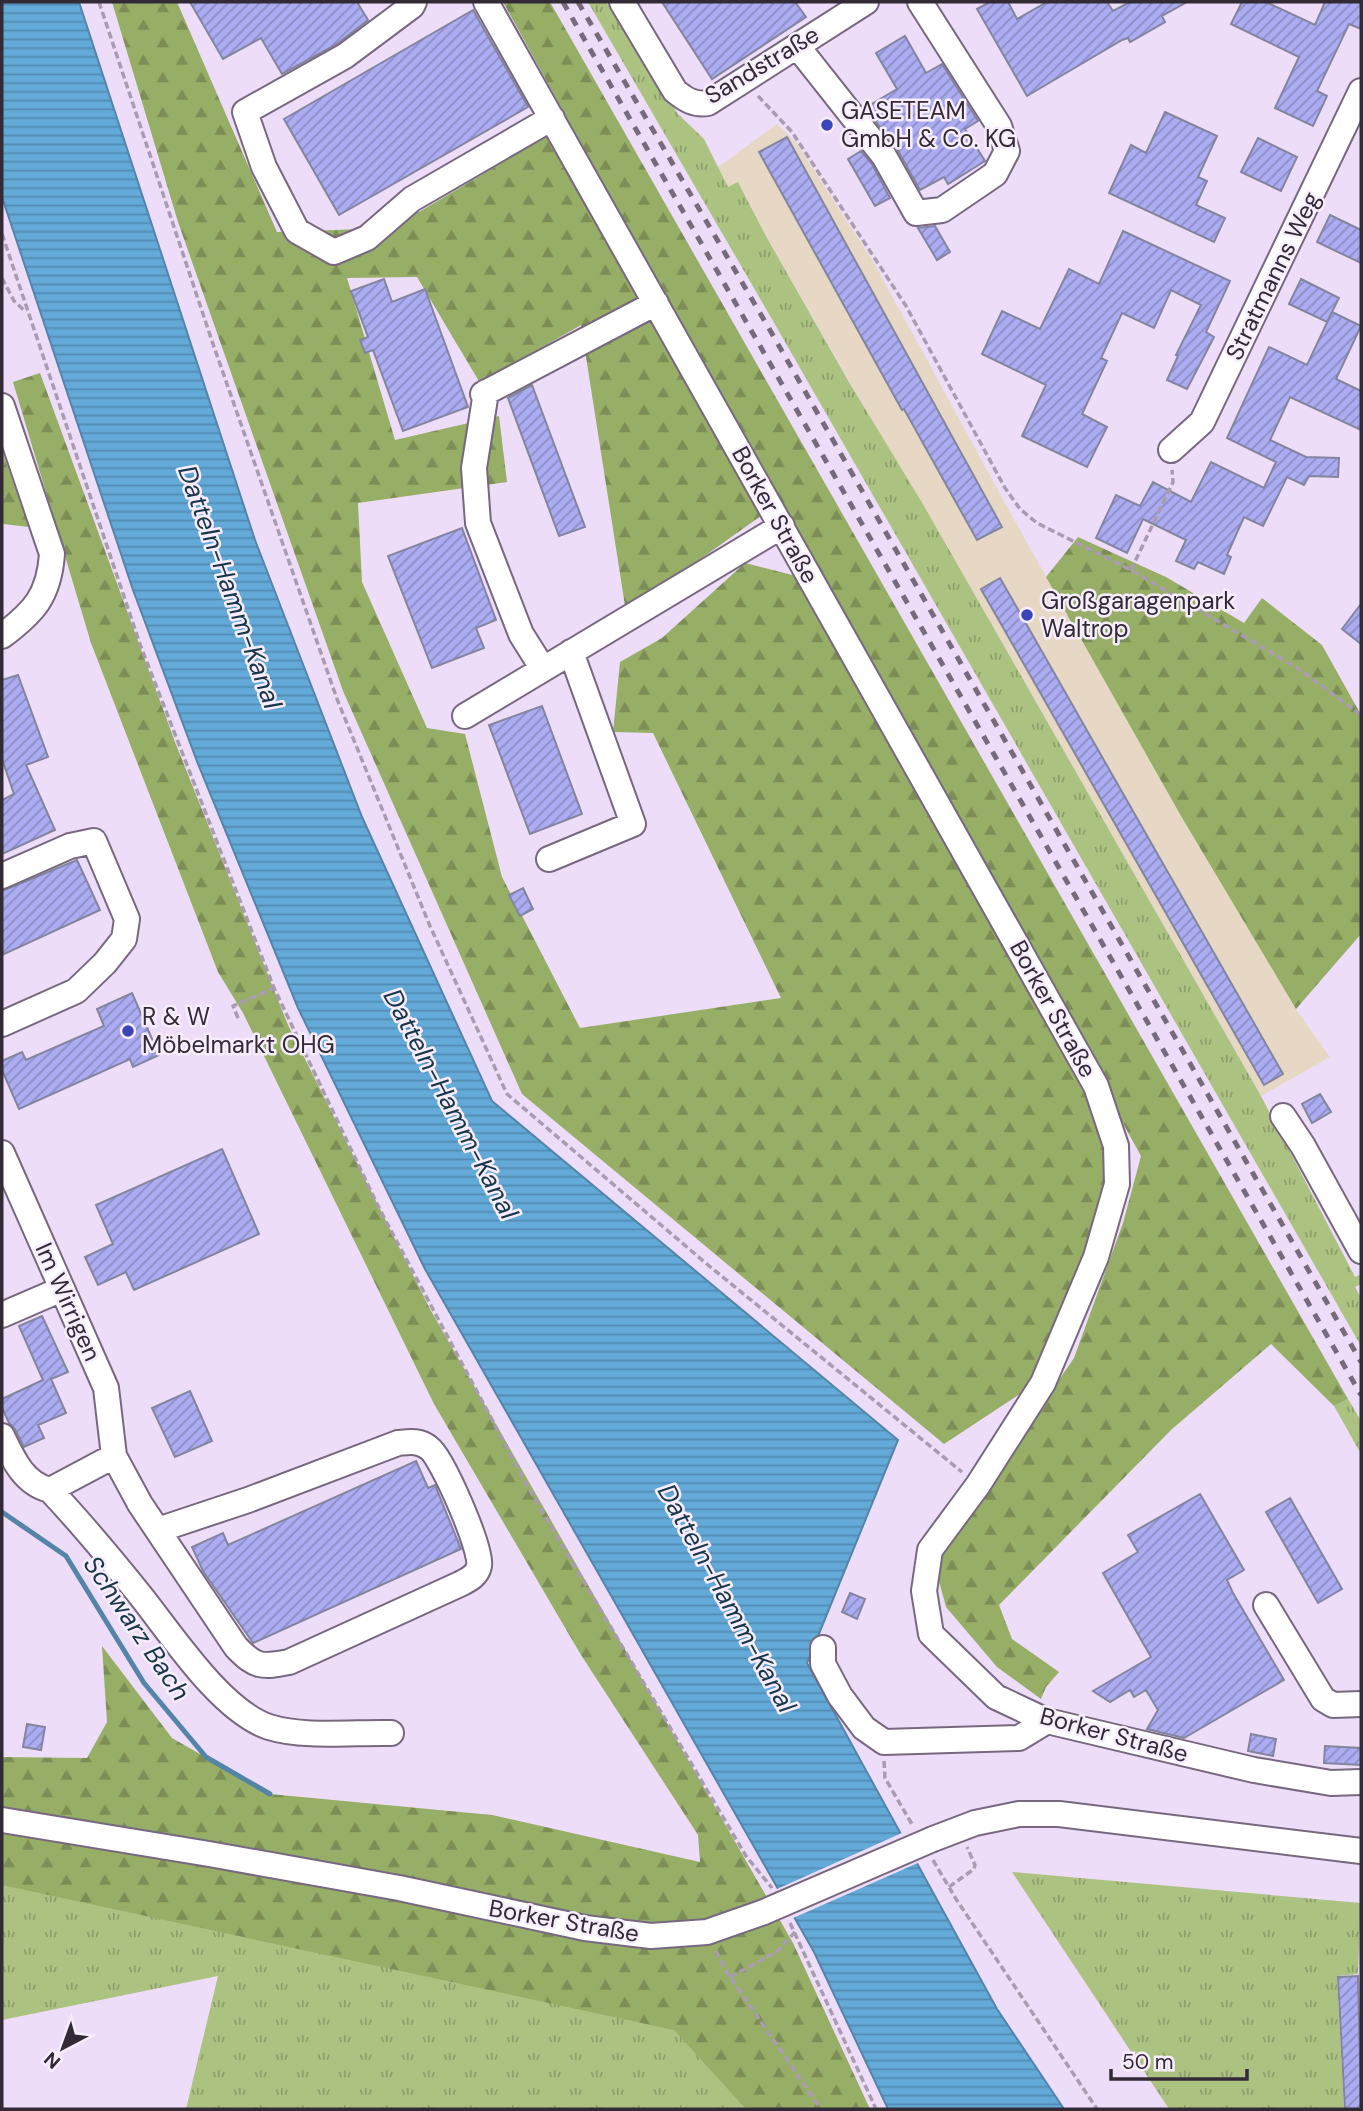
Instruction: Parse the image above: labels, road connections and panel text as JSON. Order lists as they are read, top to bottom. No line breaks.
{"streets":{"street":["Sandstraße","Stratmanns Weg","Borker Straße","Im Wirrigen"]},"water":["Datteln-Hamm-Kanal","Schwarz Bach"],"places":["GASETEAM GmbH & Co. KG","Großgaragenpark Waltrop","R & W Möbelmarkt OHG"],"scale_bar":"50 m","north":"bottom left"}
